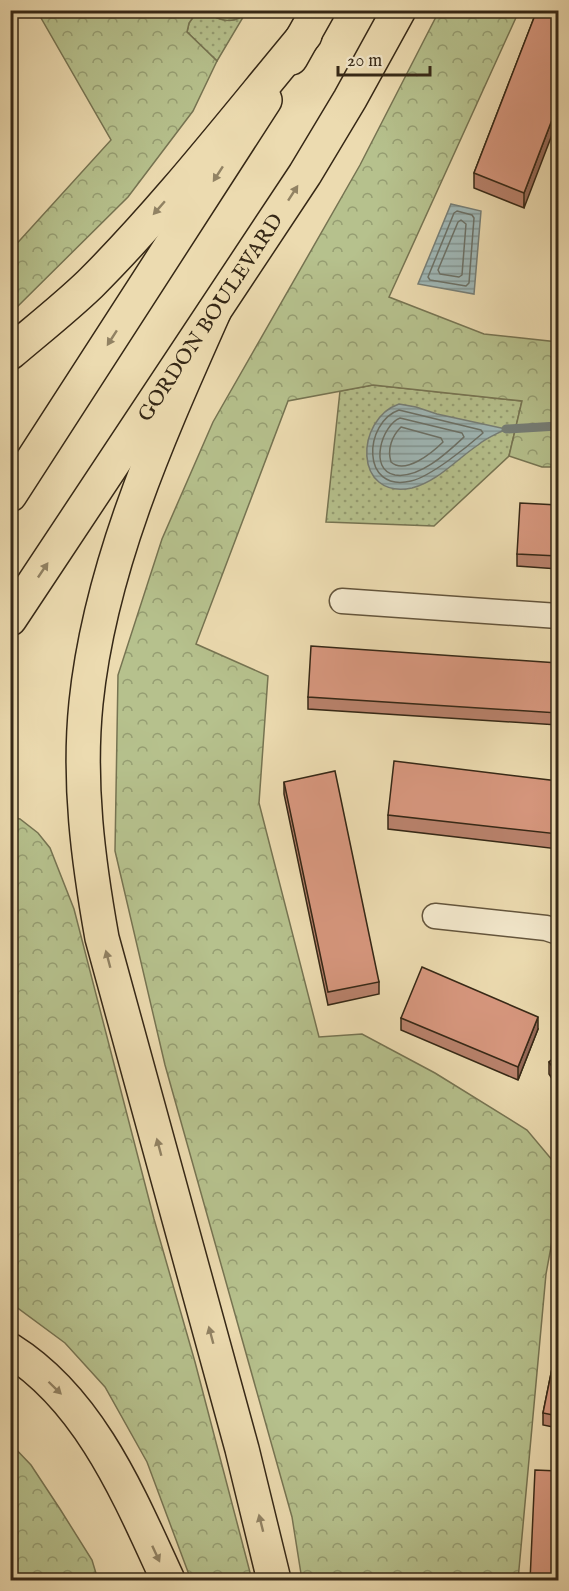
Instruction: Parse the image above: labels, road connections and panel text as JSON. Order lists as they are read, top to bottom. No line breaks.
{"streets":{"main road":["GORDON BOULEVARD"]},"scale_bar":"20 m"}
